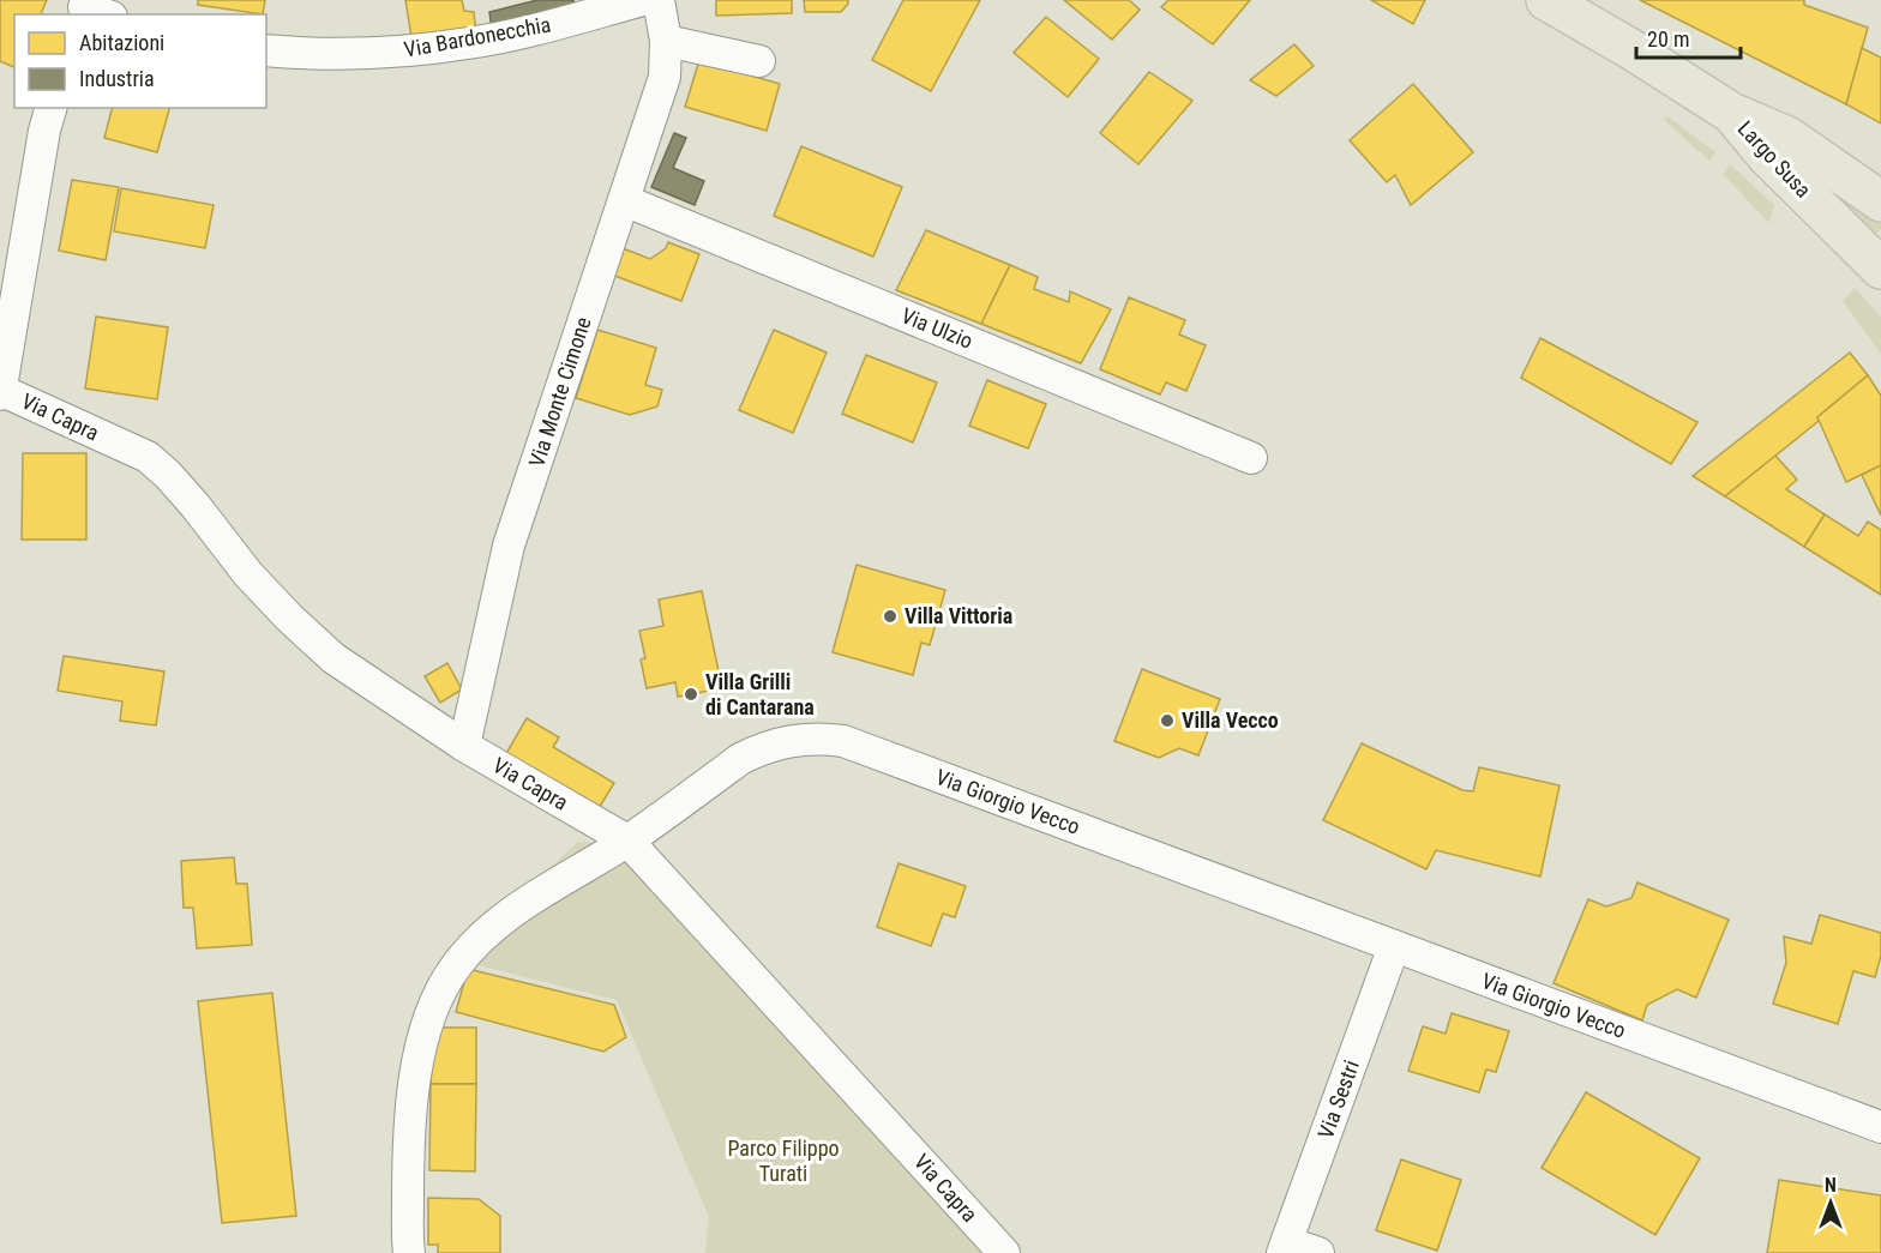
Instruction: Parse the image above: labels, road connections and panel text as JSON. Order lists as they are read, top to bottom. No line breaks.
{"streets":{"main road":["Largo Susa"],"street":["Via Bardonecchia","Via Ulzio","Via Monte Cimone","Via Capra","Via Giorgio Vecco","Via Sestri"]},"crossings":[["Via Ulzio","Via Monte Cimone"],["Via Monte Cimone","Via Capra"],["Via Capra","Via Giorgio Vecco"],["Via Giorgio Vecco","Via Sestri"]],"parks":["Parco Filippo Turati"],"places":["Villa Vittoria","Villa Grilli di Cantarana","Villa Vecco"],"legend":["Abitazioni","Industria"],"scale_bar":"20 m","north":"top"}
